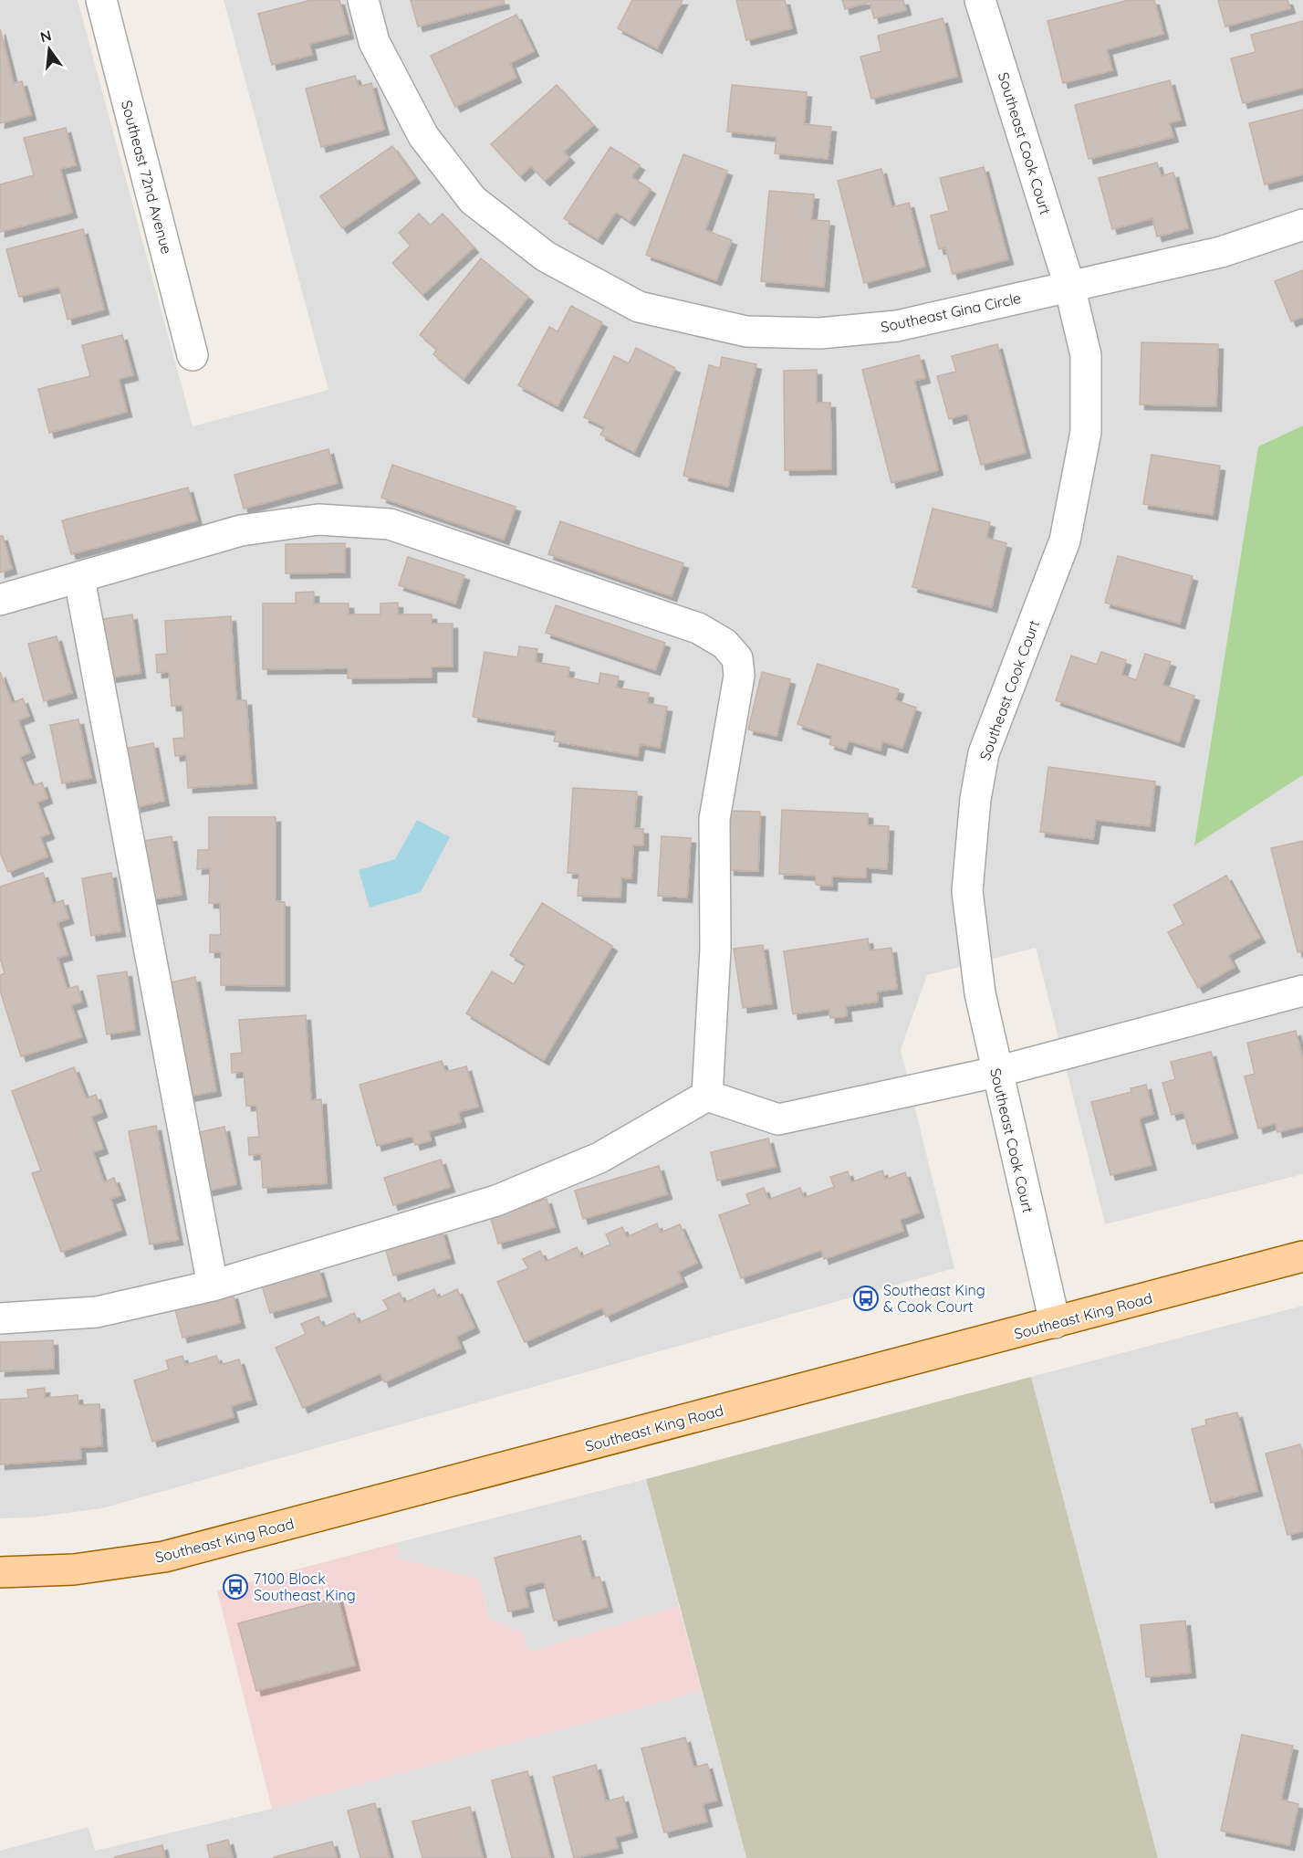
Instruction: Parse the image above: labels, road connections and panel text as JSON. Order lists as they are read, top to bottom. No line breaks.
{"streets":{"main road":["Southeast King Road"],"street":["Southeast Cook Court","Southeast 72nd Avenue","Southeast Gina Circle"]},"crossings":[["Southeast Cook Court","Southeast Gina Circle"],["Southeast Cook Court","Southeast King Road"]],"places":{"bus stop":["Southeast King & Cook Court","7100 Block Southeast King"]},"north":"top"}
